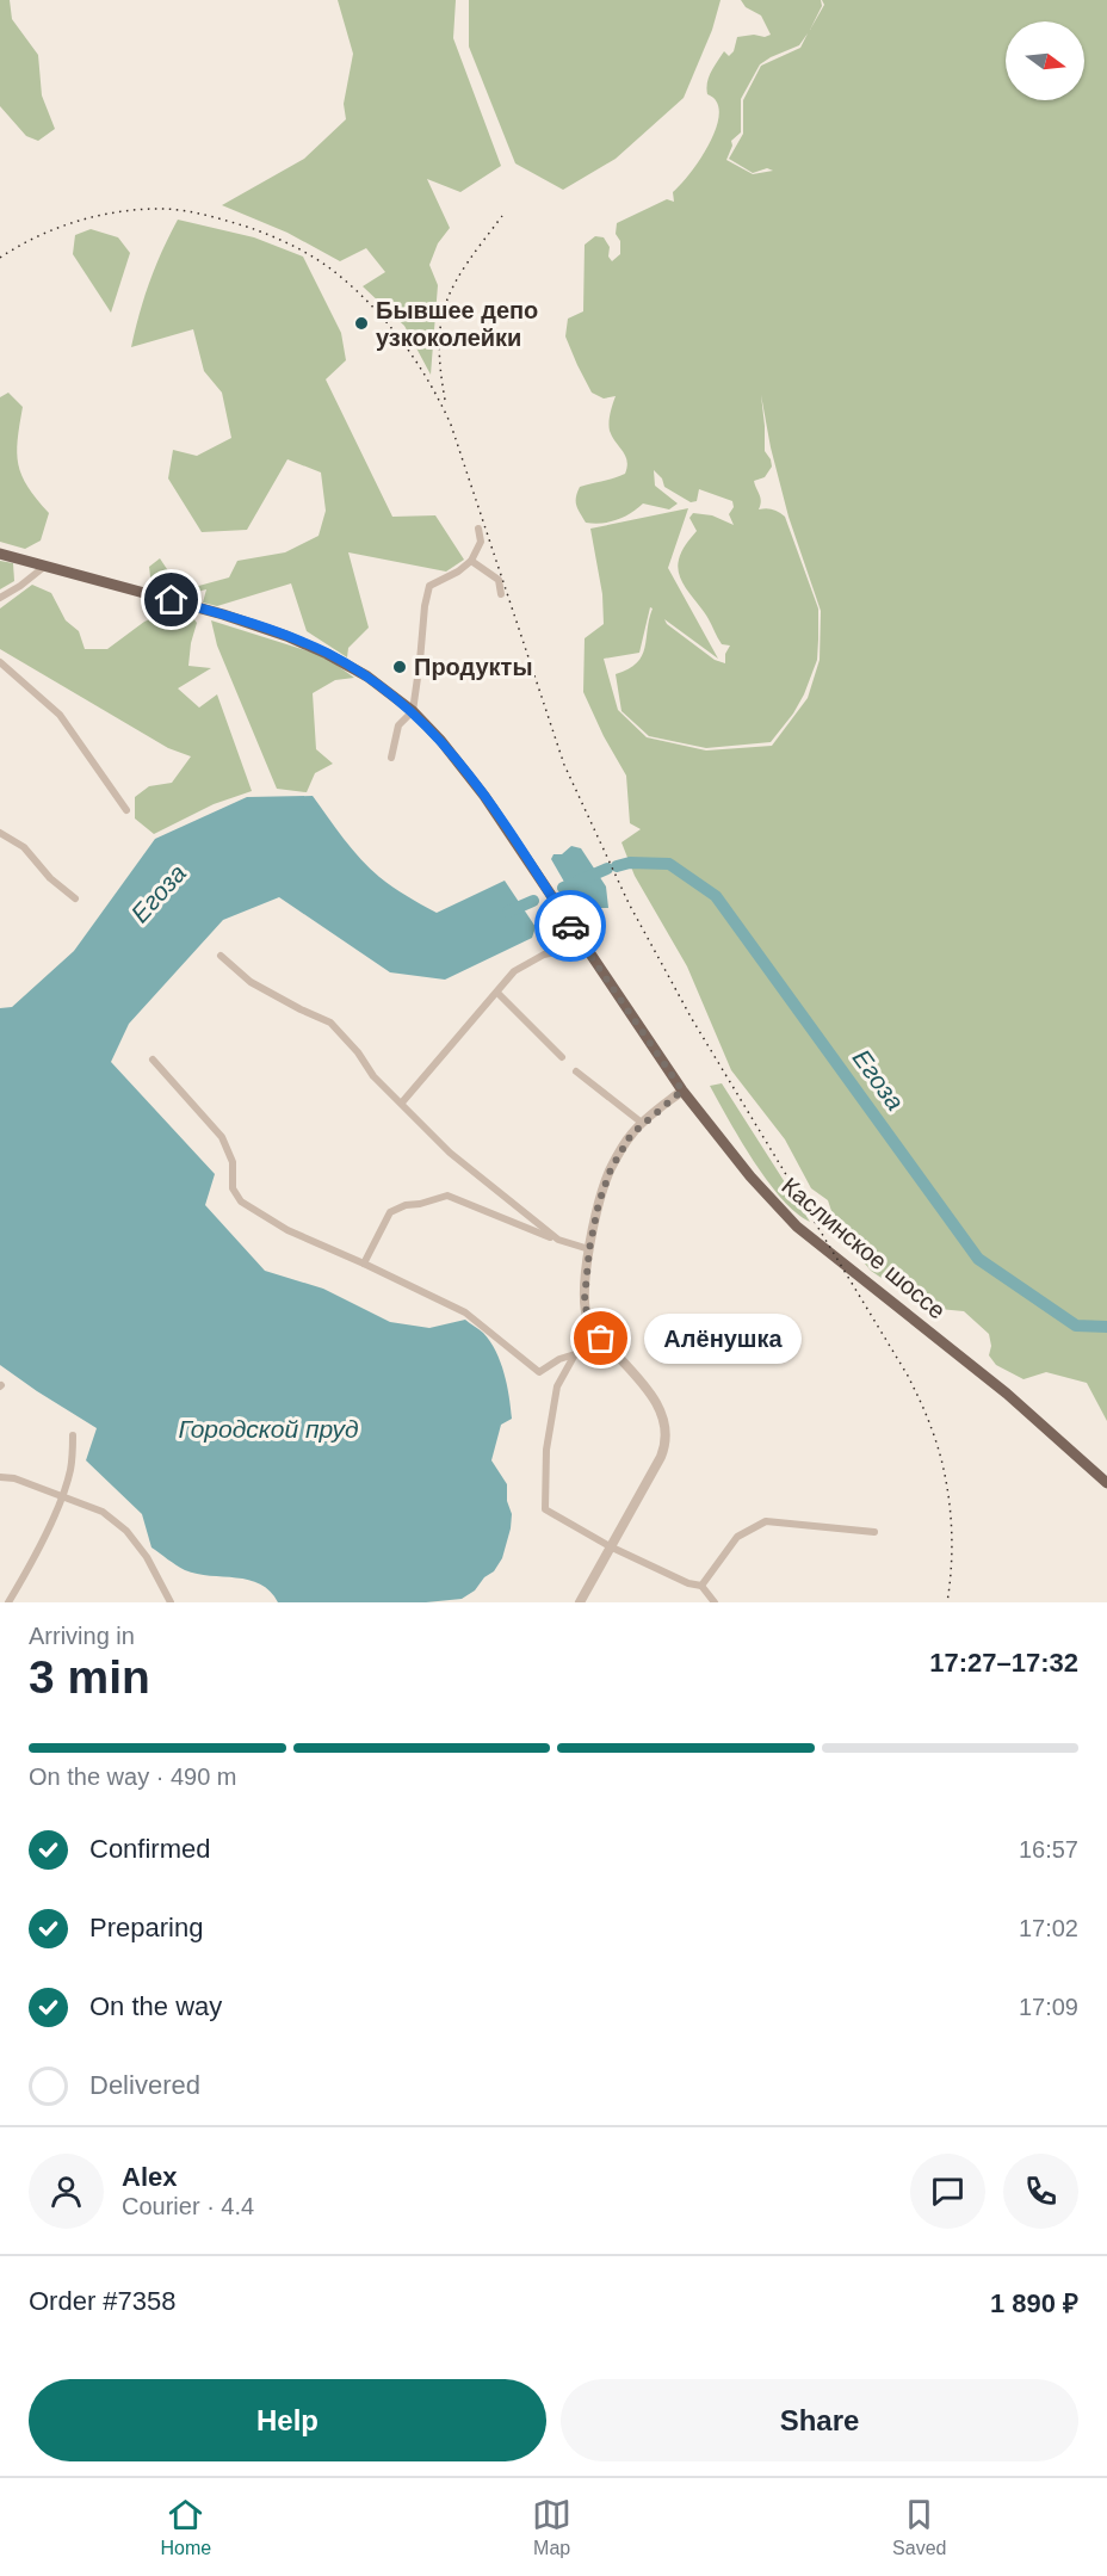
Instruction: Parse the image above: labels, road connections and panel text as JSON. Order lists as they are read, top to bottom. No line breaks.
{"streets":{"main road":["Каслинское шоссе"]},"water":["Егоза","Городской пруд"],"places":["Бывшее депо узкоколейки","Продукты","Алёнушка"],"north":"right","page":{"bubble":"Алёнушка","heading":["3 min","Arriving in","17:27–17:32"],"panel":["Alex","Courier · 4.4","Order #7358","1 890 ₽"],"bar":"On the way · 490 m","list":[["Confirmed","16:57"],["Preparing","17:02"],["On the way","17:09"],"Delivered"],"buttons":["Help","Share"],"tabs":["Home","Map","Saved"]}}
